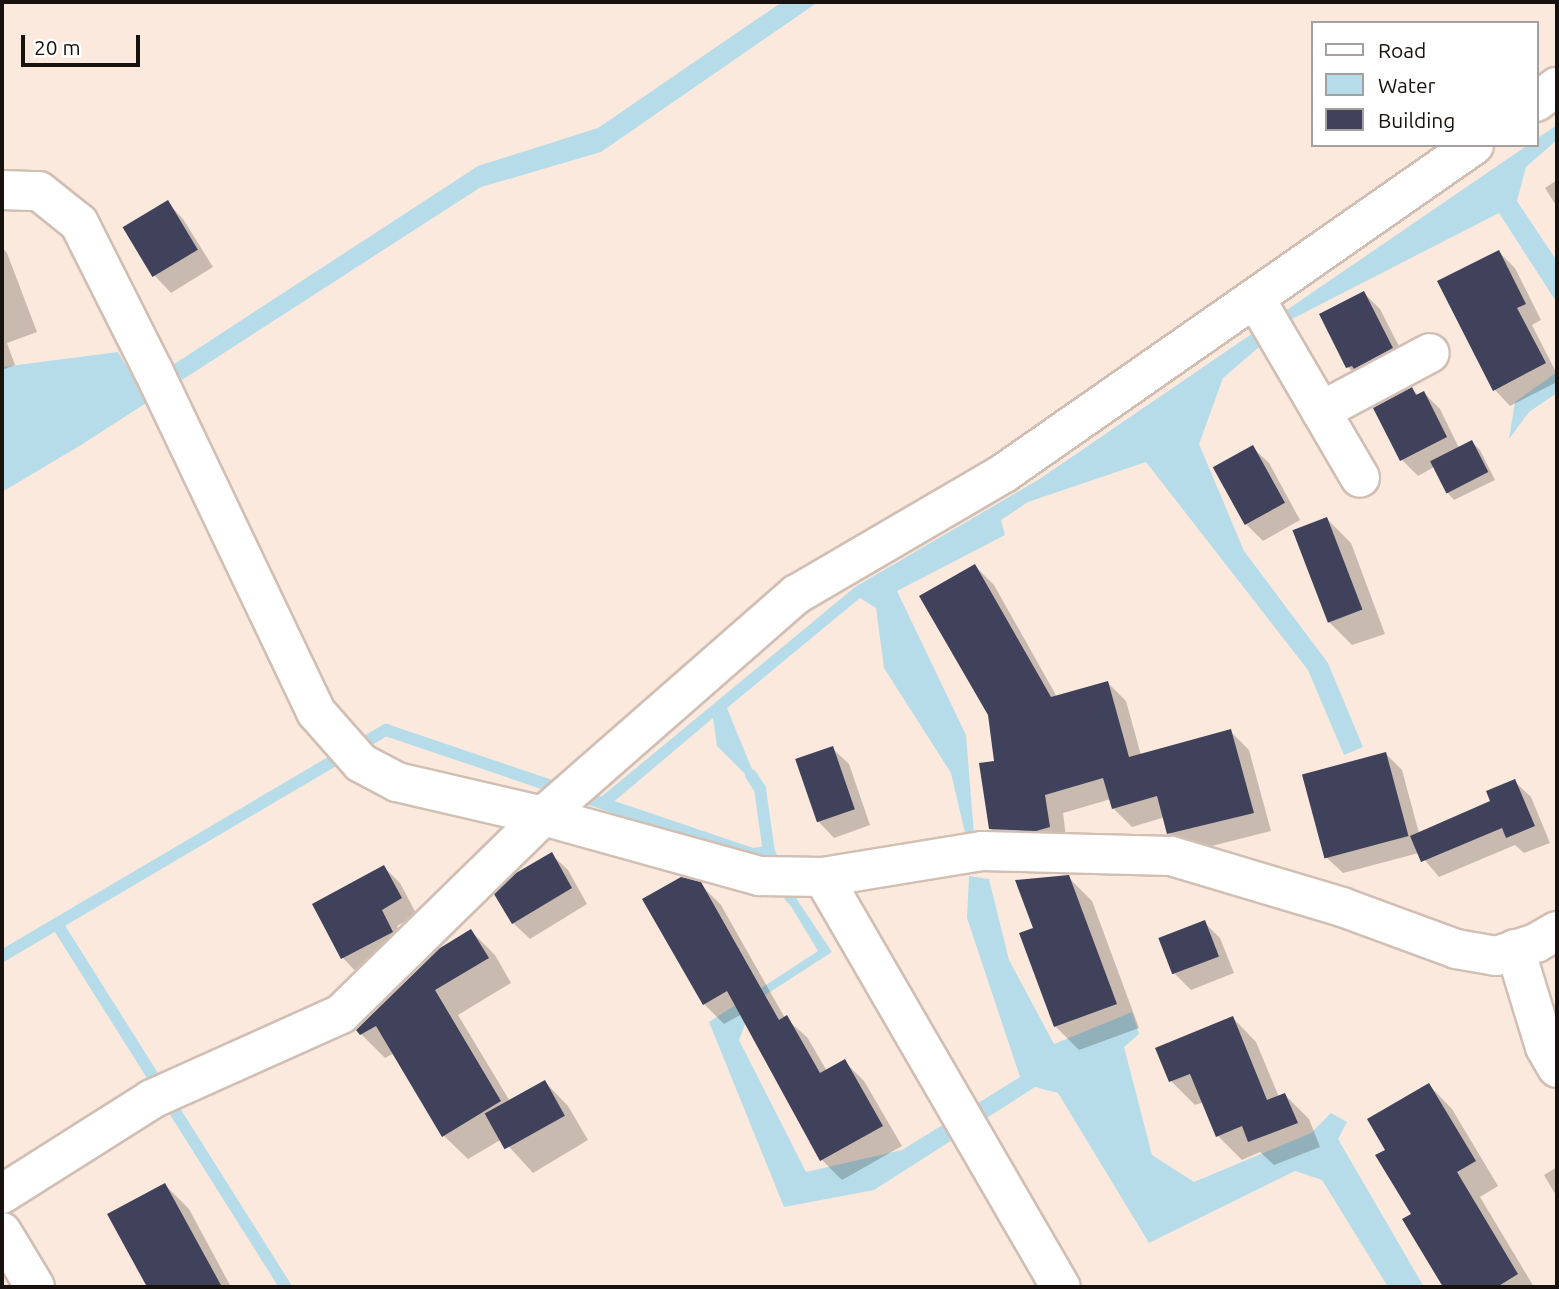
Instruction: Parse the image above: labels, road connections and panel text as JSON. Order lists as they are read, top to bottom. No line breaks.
{"legend":["Road","Water","Building"],"scale_bar":"20 m"}
